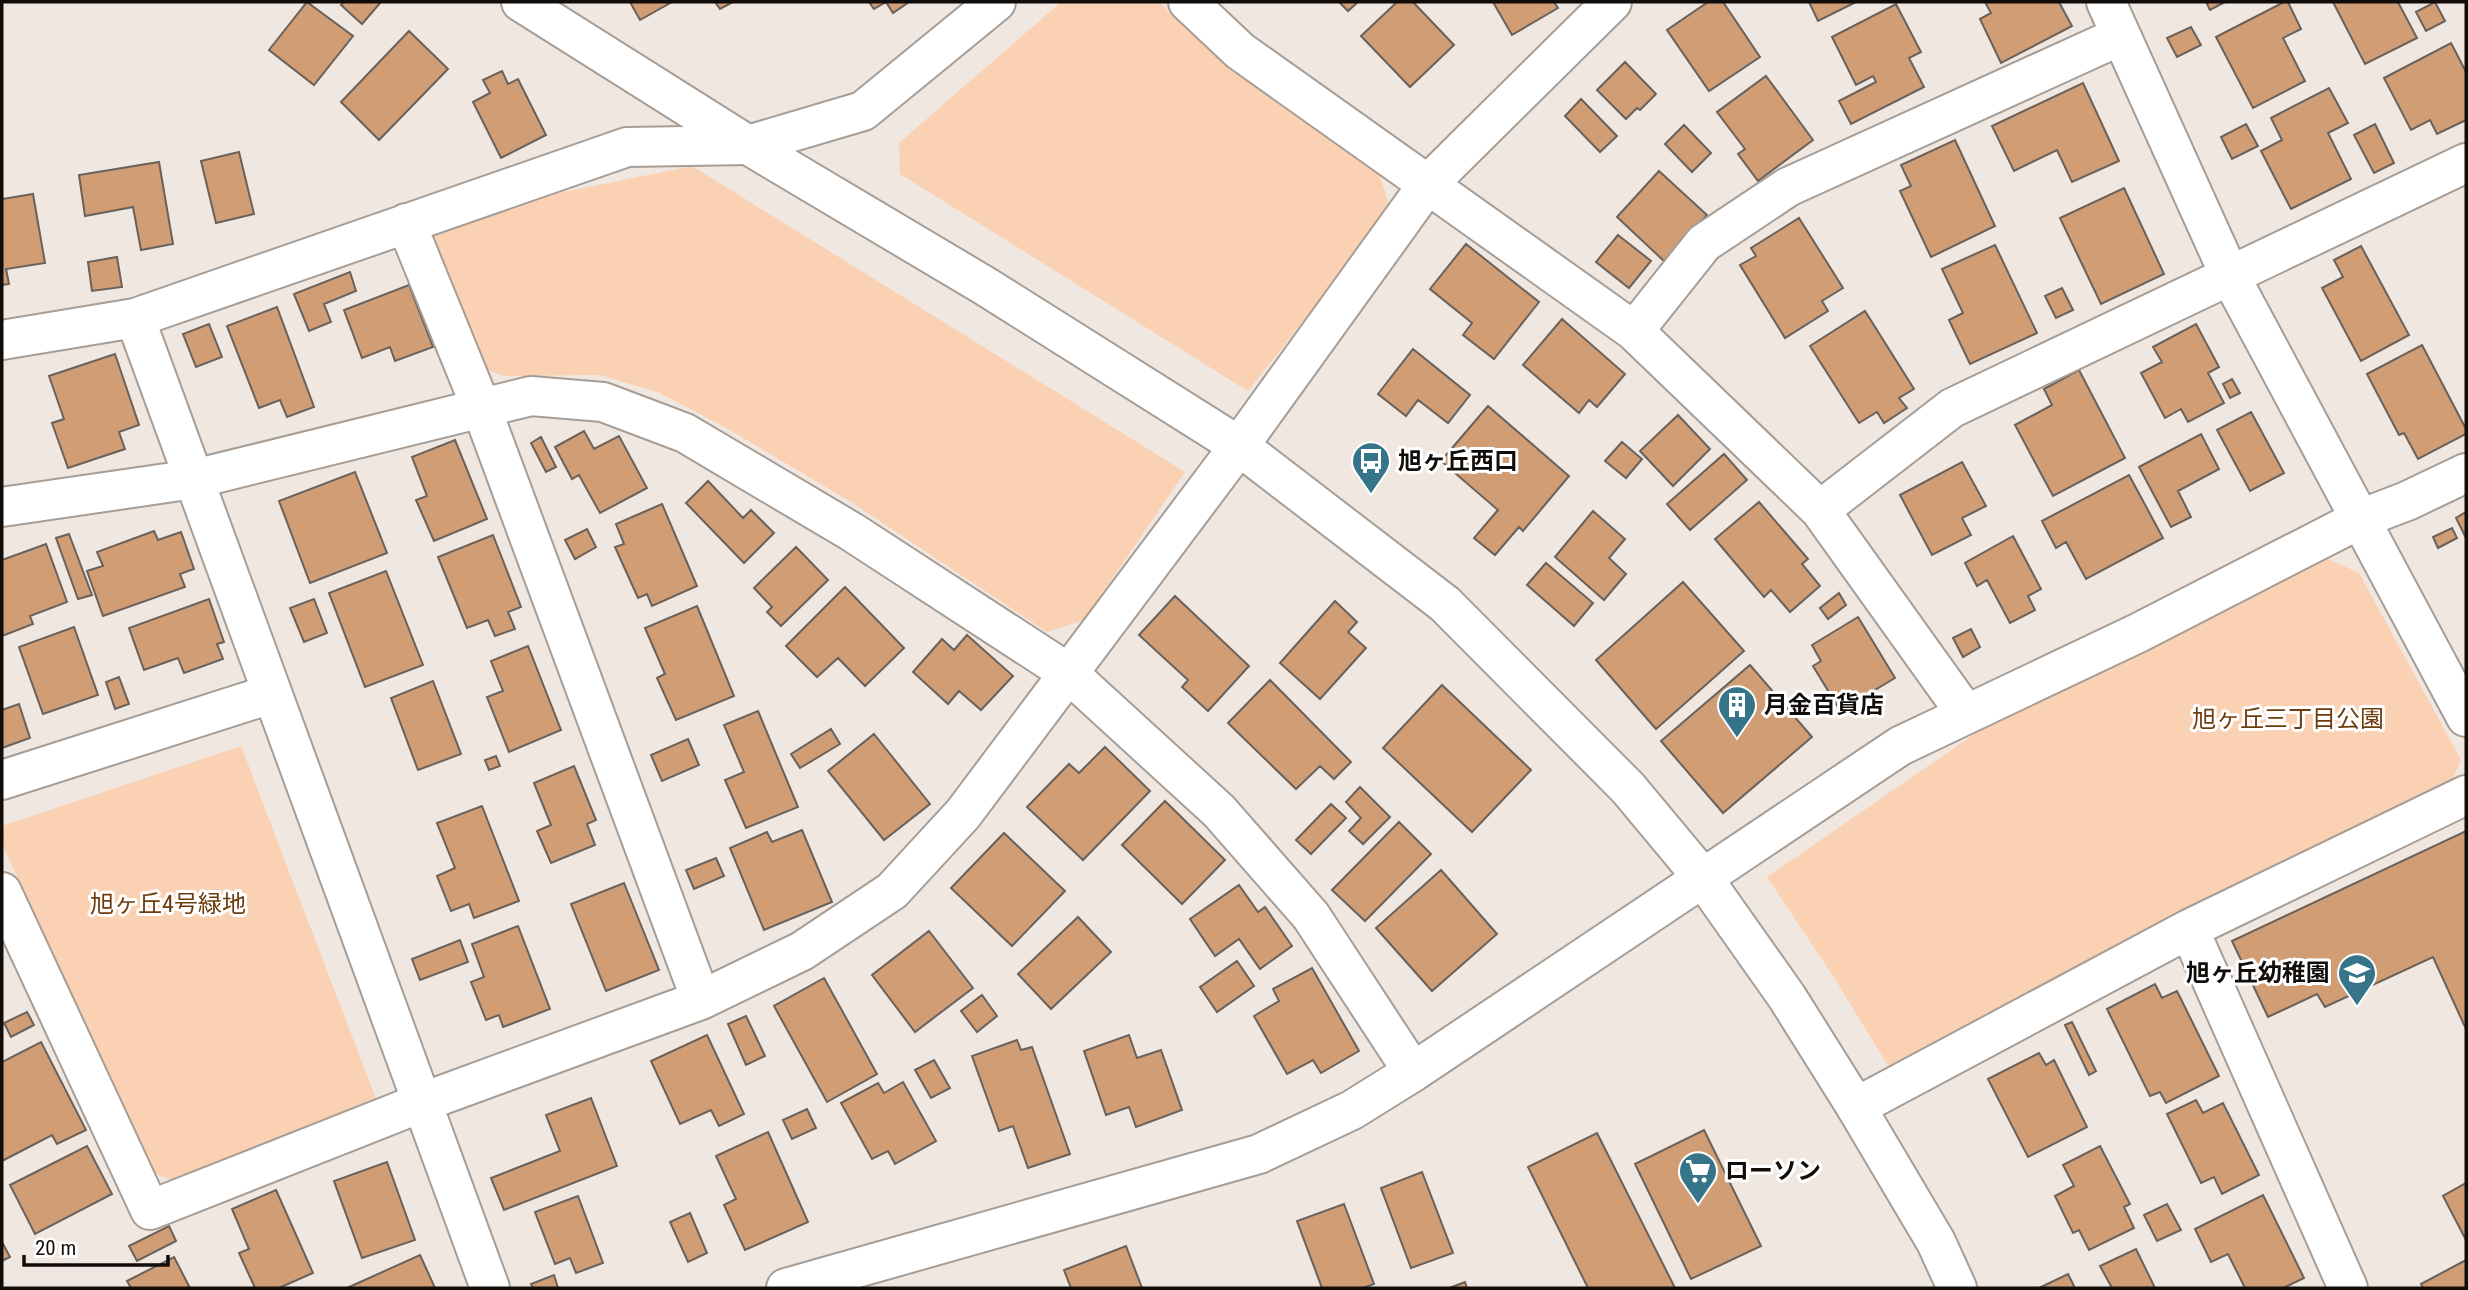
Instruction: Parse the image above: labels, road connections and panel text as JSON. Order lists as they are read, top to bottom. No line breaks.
{"parks":["旭ヶ丘三丁目公園","旭ヶ丘4号緑地"],"places":{"bus stop":["旭ヶ丘西口"],"building":["月金百貨店"],"school or university":["旭ヶ丘幼稚園"],"supermarket":["ローソン"]},"scale_bar":"20 m"}
